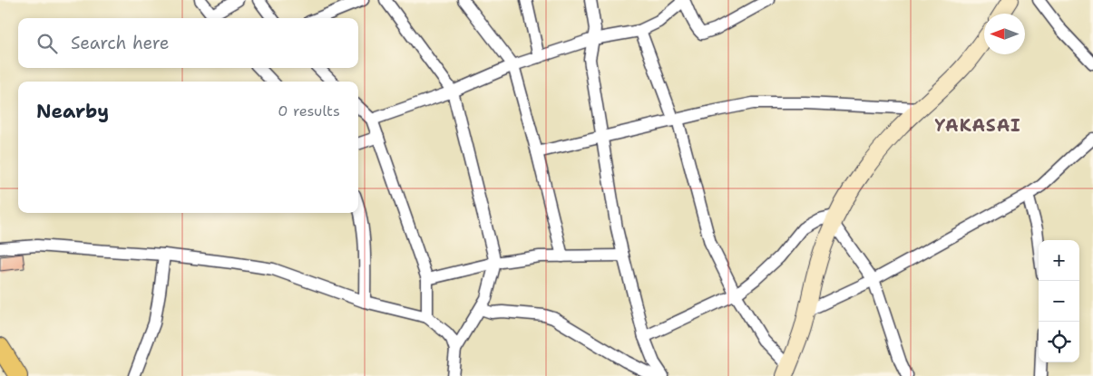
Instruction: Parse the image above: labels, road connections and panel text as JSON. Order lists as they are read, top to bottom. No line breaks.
{"districts":["YAKASAI"],"north":"left","page":{"search":"Search here","heading":["Nearby","0 results"],"map_buttons":["+","−"]}}
